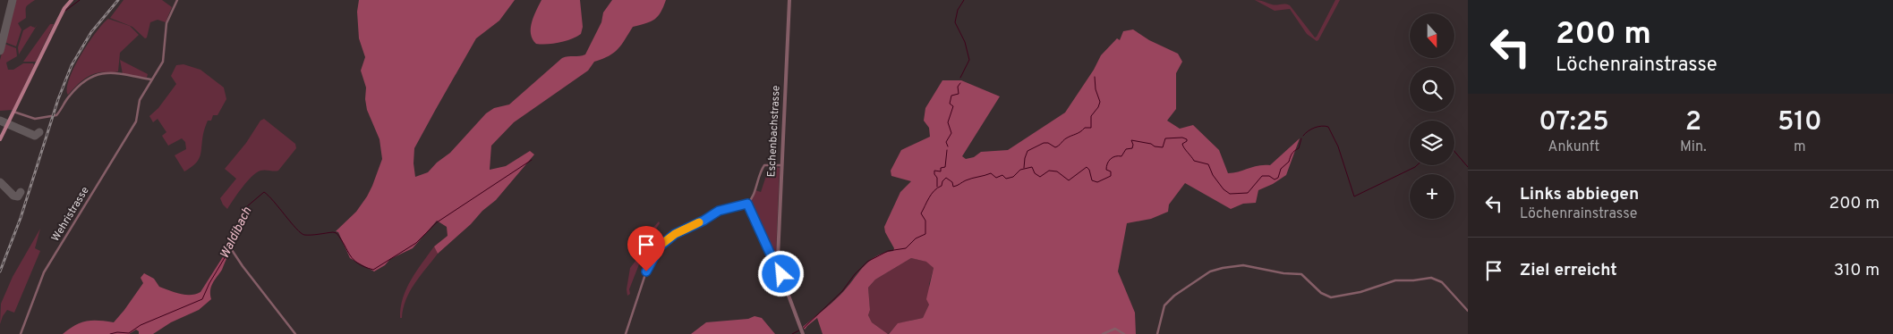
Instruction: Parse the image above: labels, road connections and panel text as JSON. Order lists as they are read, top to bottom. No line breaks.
{"streets":{"street":["Eschenbachstrasse","Wehristrasse"]},"water":["Waldibach"],"north":"bottom","page":{"turn":["200 m","Löchenrainstrasse"],"map_buttons":"+","eta":["07:25","Ankunft","2","Min.","510","m"],"list":[{"name":"Links abbiegen","note":"Löchenrainstrasse","value":"200 m"},{"name":"Ziel erreicht","value":"310 m"}]}}
